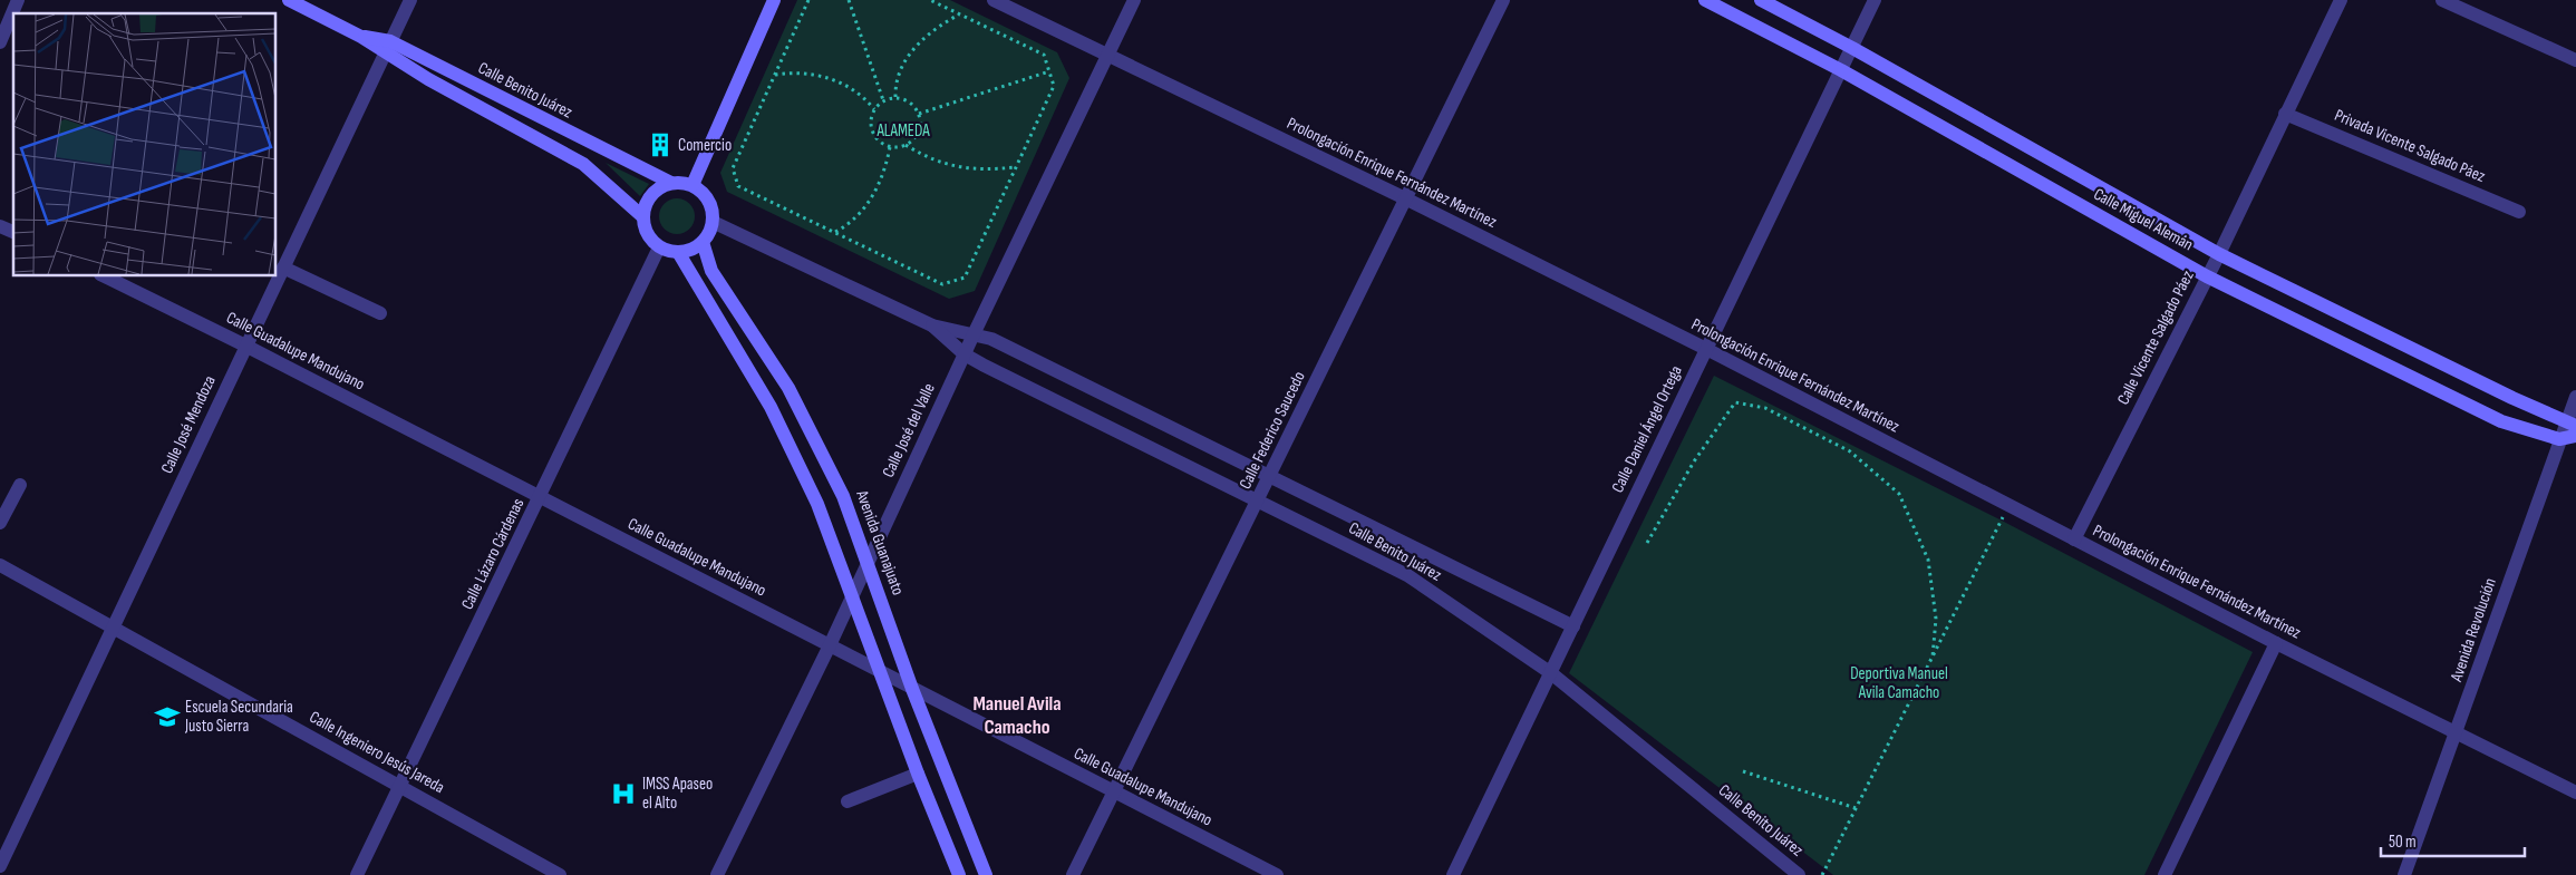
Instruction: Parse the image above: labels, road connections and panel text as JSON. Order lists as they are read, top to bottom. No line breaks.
{"streets":{"street":["Calle Benito Juárez","Privada Vicente Salgado Páez","Prolongación Enrique Fernández Martínez","Calle Miguel Alemán","Calle Vicente Salgado Páez","Calle Guadalupe Mandujano","Calle José Mendoza","Calle Daniel Ángel Ortega","Calle José del Valle","Calle Federico Saucedo","Avenida Guanajuato","Calle Lázaro Cárdenas","Avenida Revolución","Calle Ingeniero Jesús Jareda"]},"crossings":[["Calle Benito Juárez","Calle José Mendoza"],["Calle Benito Juárez","Calle Daniel Ángel Ortega"],["Calle Benito Juárez","Calle José del Valle"],["Calle Benito Juárez","Calle Federico Saucedo"],["Calle Benito Juárez","Avenida Guanajuato"],["Calle Benito Juárez","Calle Lázaro Cárdenas"],["Privada Vicente Salgado Páez","Calle Vicente Salgado Páez"],["Prolongación Enrique Fernández Martínez","Calle Vicente Salgado Páez"],["Prolongación Enrique Fernández Martínez","Calle Daniel Ángel Ortega"],["Prolongación Enrique Fernández Martínez","Calle José del Valle"],["Prolongación Enrique Fernández Martínez","Calle Federico Saucedo"],["Prolongación Enrique Fernández Martínez","Avenida Revolución"],["Calle Miguel Alemán","Calle Vicente Salgado Páez"],["Calle Miguel Alemán","Calle Daniel Ángel Ortega"],["Calle Miguel Alemán","Avenida Revolución"],["Calle Guadalupe Mandujano","Calle José Mendoza"],["Calle Guadalupe Mandujano","Calle José del Valle"],["Calle Guadalupe Mandujano","Calle Federico Saucedo"],["Calle Guadalupe Mandujano","Avenida Guanajuato"],["Calle Guadalupe Mandujano","Calle Lázaro Cárdenas"],["Calle José Mendoza","Calle Ingeniero Jesús Jareda"],["Calle José del Valle","Avenida Guanajuato"],["Avenida Guanajuato","Calle Lázaro Cárdenas"],["Calle Lázaro Cárdenas","Calle Ingeniero Jesús Jareda"]],"districts":["Manuel Avila Camacho"],"parks":["ALAMEDA","Deportiva Manuel Avila Camacho"],"places":{"building":["Comercio"],"school or university":["Escuela Secundaria Justo Sierra"],"hospital":["IMSS Apaseo el Alto"]},"scale_bar":"50 m"}
